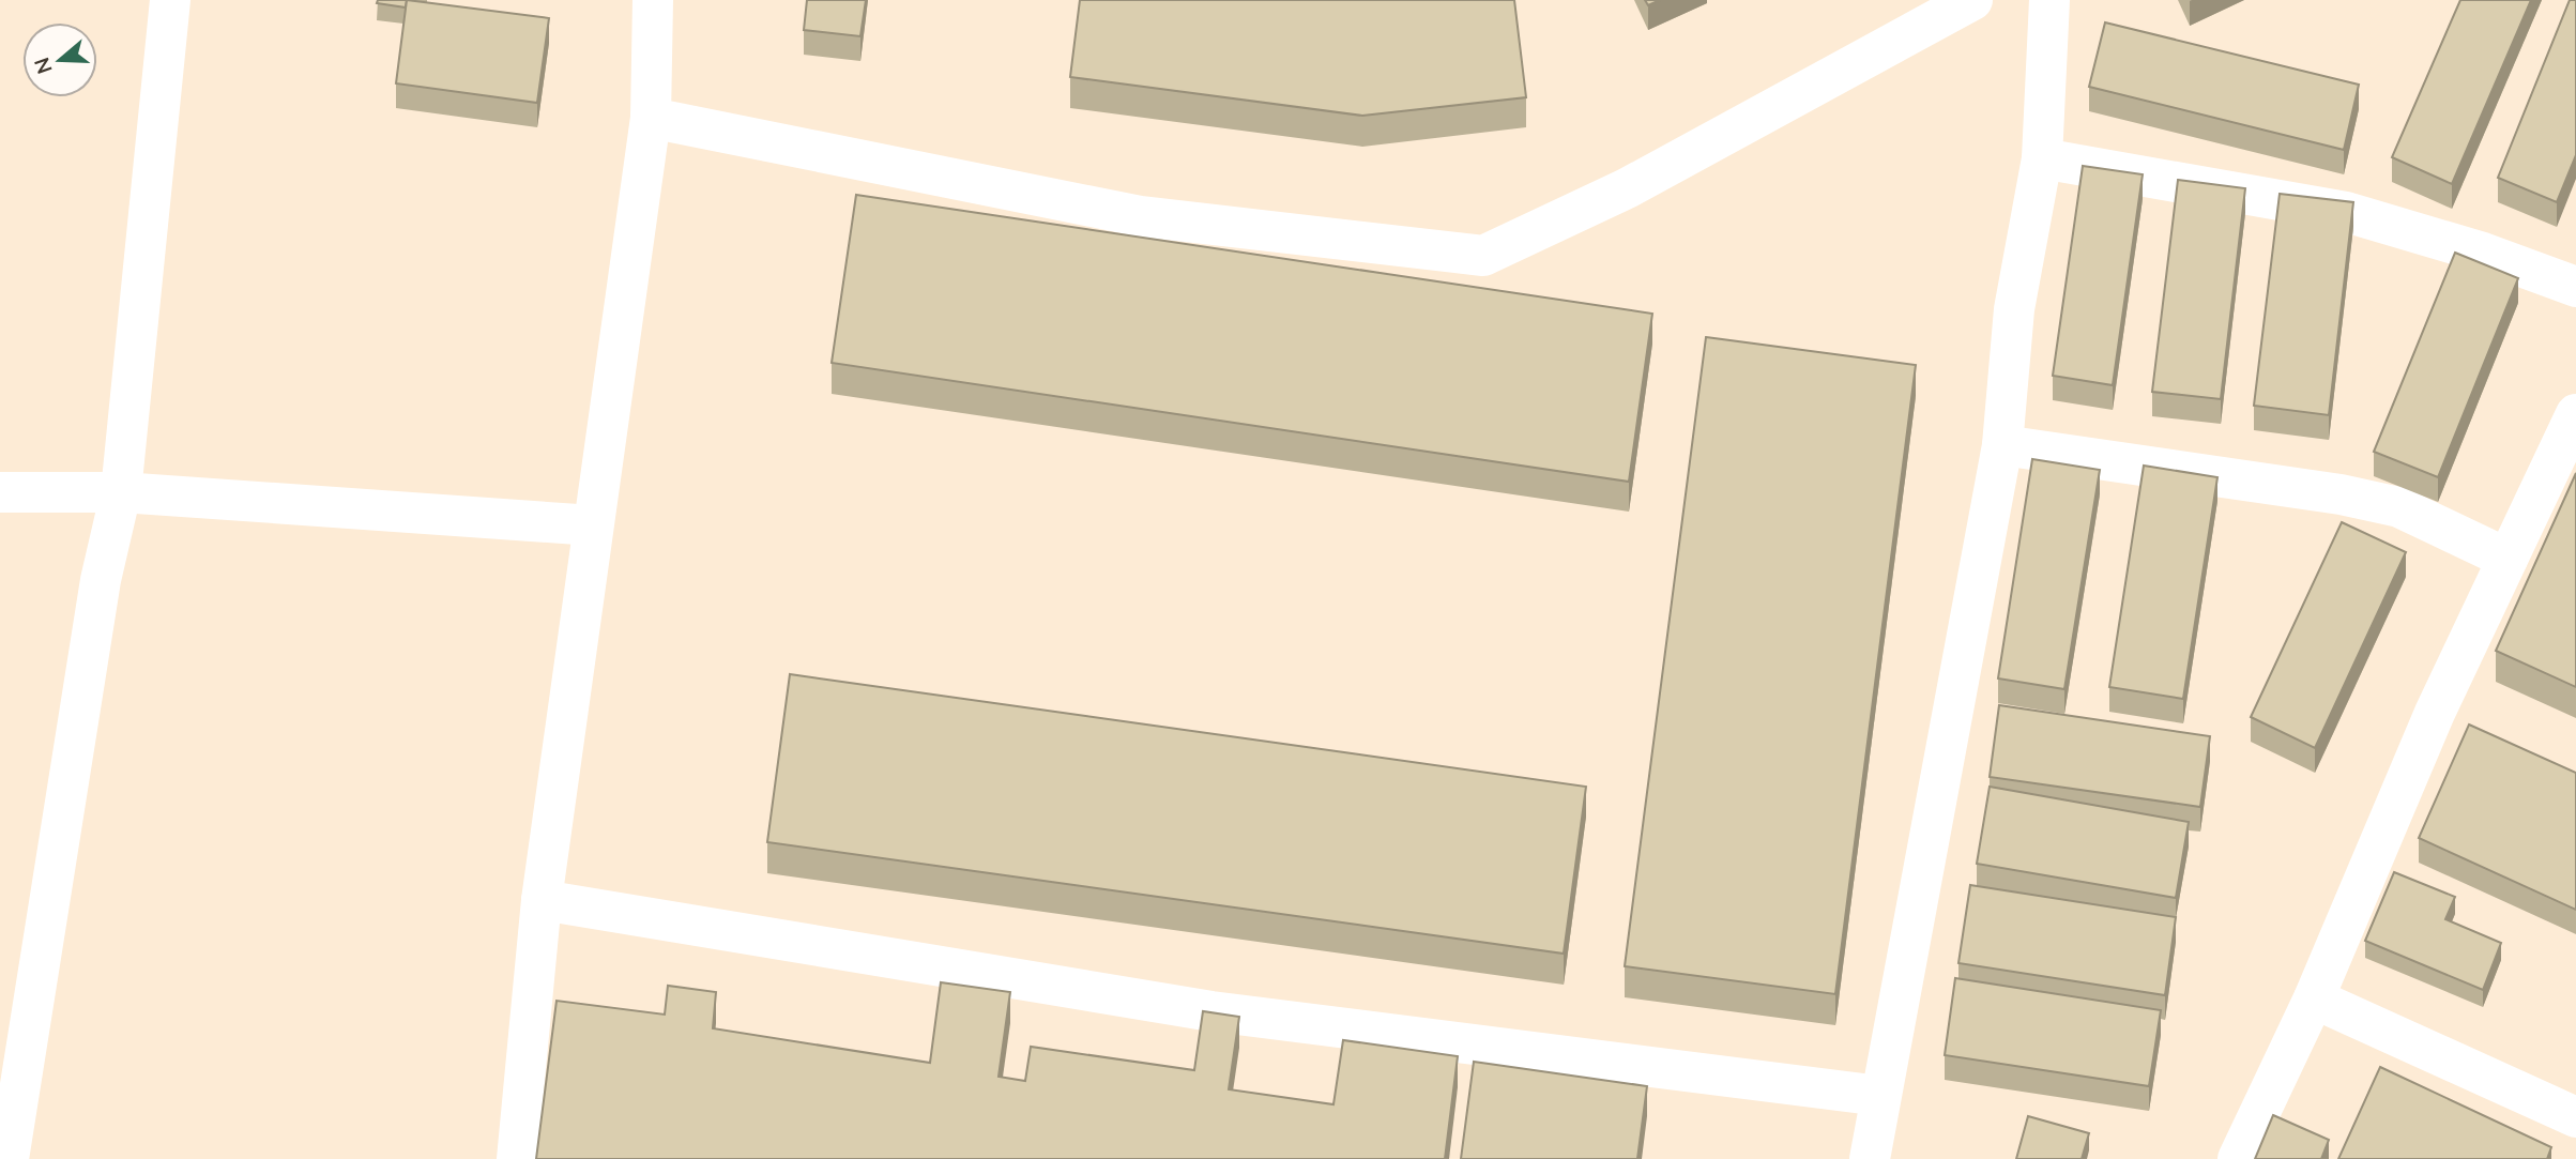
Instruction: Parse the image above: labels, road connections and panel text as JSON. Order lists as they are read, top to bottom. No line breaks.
{"north":"left"}
